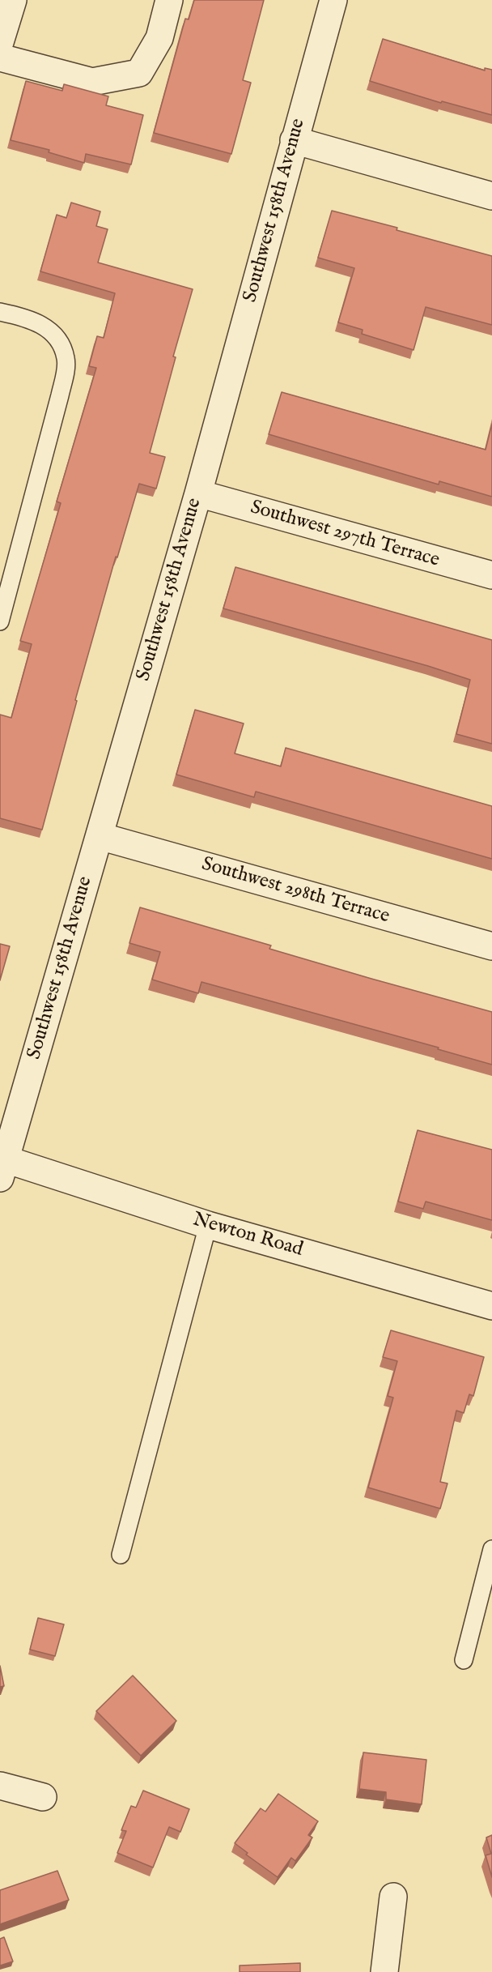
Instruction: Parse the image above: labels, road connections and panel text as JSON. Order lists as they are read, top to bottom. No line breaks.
{"streets":{"street":["Southwest 158th Avenue","Southwest 297th Terrace","Southwest 298th Terrace","Newton Road"]},"crossings":[["Southwest 158th Avenue","Southwest 297th Terrace"],["Southwest 158th Avenue","Southwest 298th Terrace"],["Southwest 158th Avenue","Newton Road"]]}
